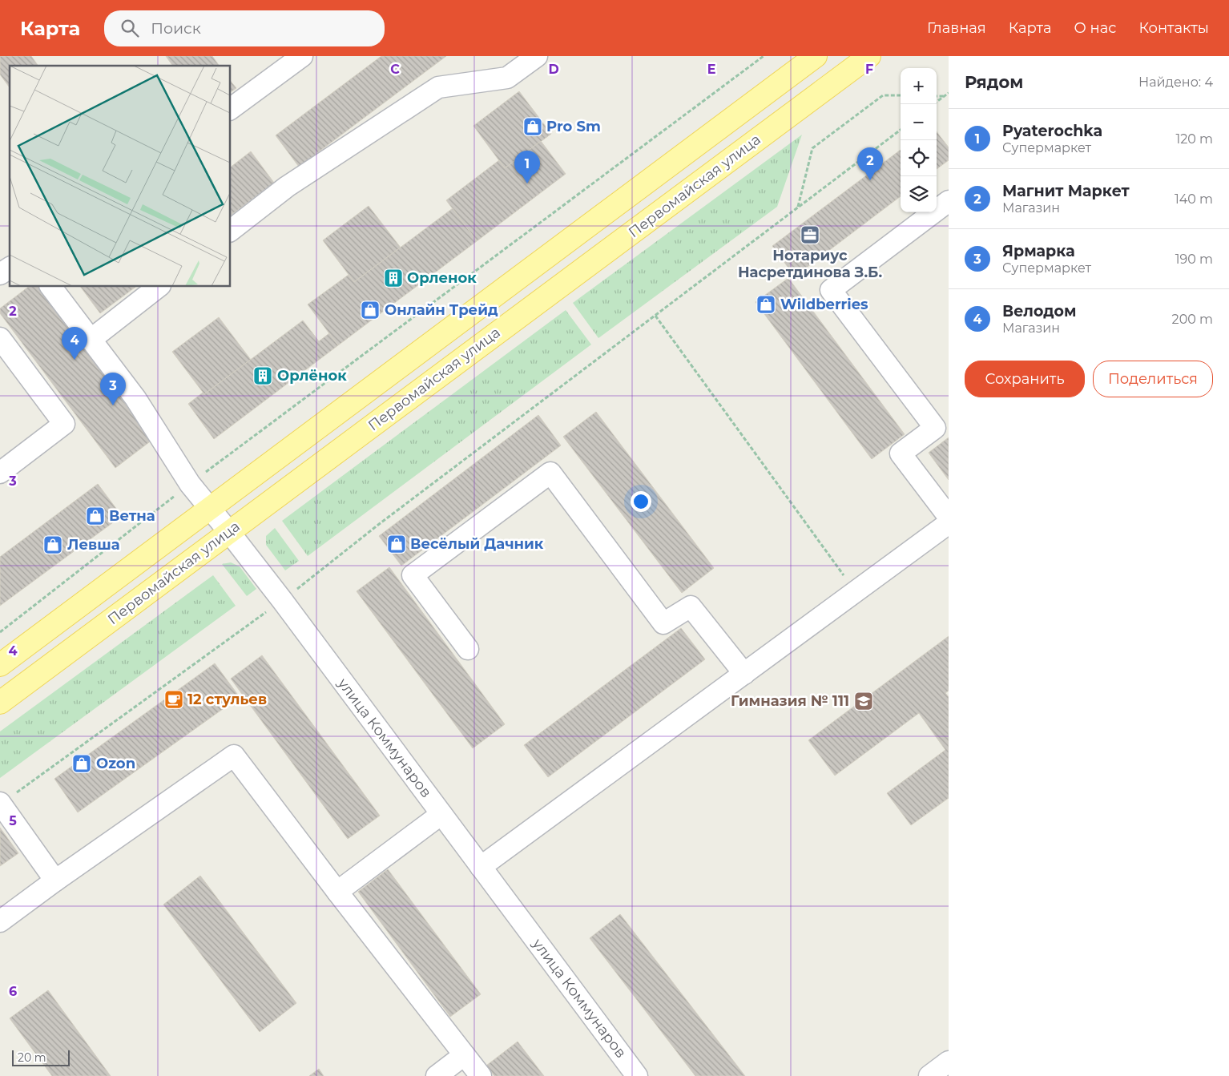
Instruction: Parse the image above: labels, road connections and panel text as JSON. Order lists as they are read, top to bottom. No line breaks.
{"streets":{"main road":["Первомайская улица"],"street":["улица Коммунаров"]},"crossings":[["Первомайская улица","улица Коммунаров"]],"places":{"shop":["Pro Sm","Wildberries","Онлайн Трейд","Ветна","Весёлый Дачник","Левша","Ozon"],"office":["Нотариус Насретдинова З.Б."],"building":["Орленок","Орлёнок"],"cafe":["12 стульев"],"school or university":["Гимназия № 111"]},"scale_bar":"20 m","page":{"header":"Карта","search":"Поиск","nav":["Главная","Карта","О нас","Контакты"],"heading":["Рядом","Найдено: 4"],"map_buttons":["+","−"],"list":[{"mark":"1","name":"Pyaterochka","note":"Супермаркет","value":"120 m"},{"mark":"2","name":"Магнит Маркет","note":"Магазин","value":"140 m"},{"mark":"3","name":"Ярмарка","note":"Супермаркет","value":"190 m"},{"mark":"4","name":"Велодом","note":"Магазин","value":"200 m"}],"pins":["2","1","4","3"],"buttons":["Сохранить","Поделиться"],"scale":"20 m"},"grid":{"columns":["C","D","E","F"],"rows":["2","3","4","5","6"]}}
